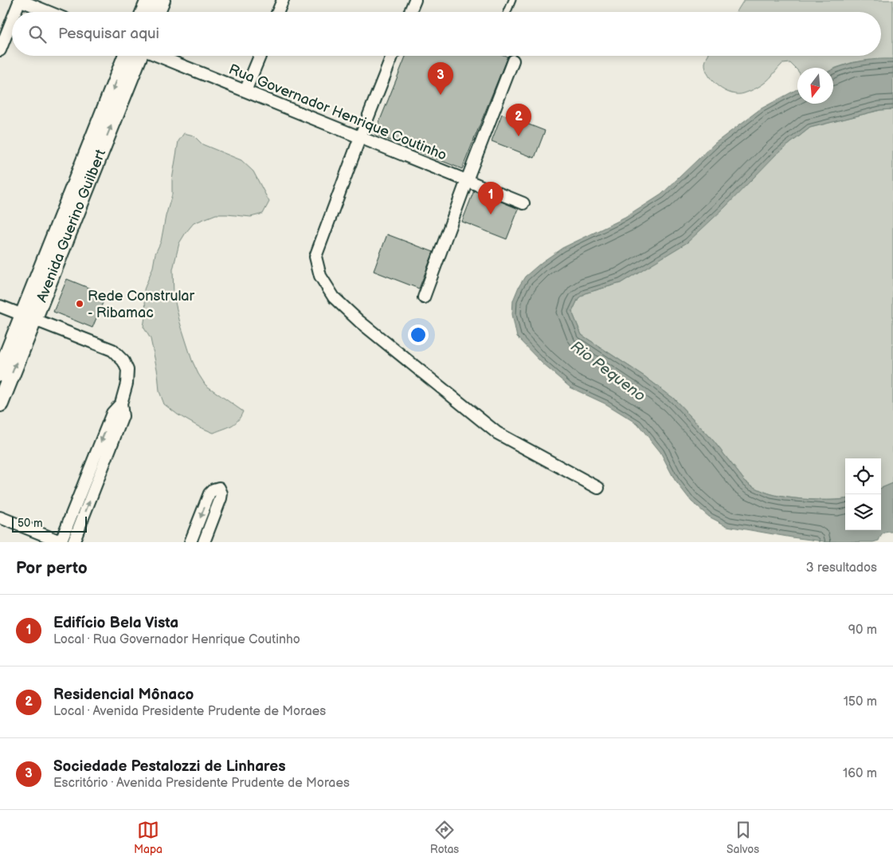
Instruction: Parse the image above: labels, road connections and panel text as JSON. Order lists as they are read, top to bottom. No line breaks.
{"streets":{"main road":["Avenida Guerino Guilbert"],"street":["Rua Governador Henrique Coutinho"]},"water":["Rio Pequeno"],"places":["Rede Constrular - Ribamac"],"scale_bar":"50 m","north":"bottom","page":{"search":"Pesquisar aqui","pins":["3","2","1"],"scale":"50 m","heading":["Por perto","3 resultados"],"list":[{"mark":"1","name":"Edifício Bela Vista","note":"Local · Rua Governador Henrique Coutinho","value":"90 m"},{"mark":"2","name":"Residencial Mônaco","note":"Local · Avenida Presidente Prudente de Moraes","value":"150 m"},{"mark":"3","name":"Sociedade Pestalozzi de Linhares","note":"Escritório · Avenida Presidente Prudente de Moraes","value":"160 m"}],"nav":["Mapa","Rotas","Salvos"]}}
